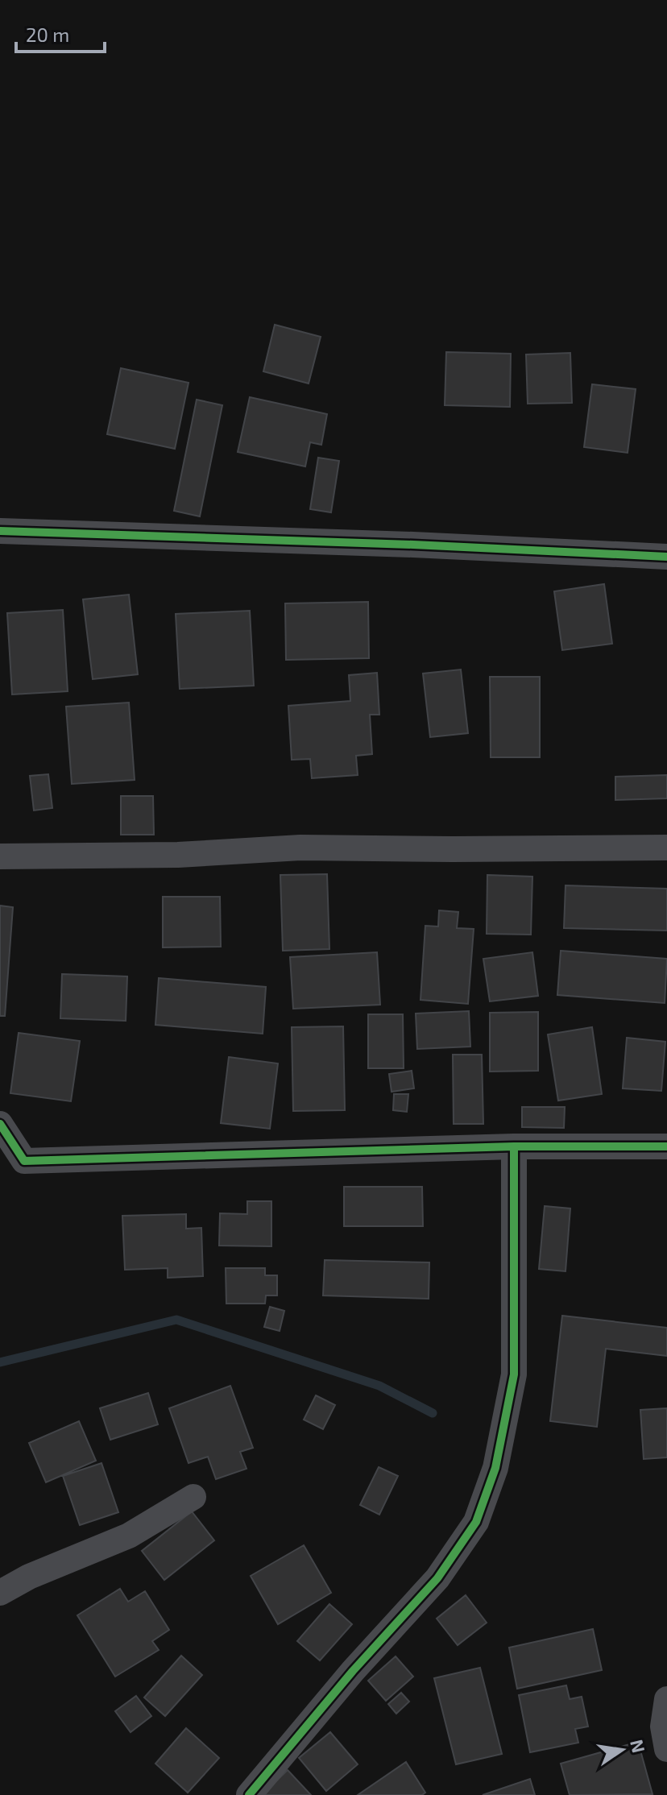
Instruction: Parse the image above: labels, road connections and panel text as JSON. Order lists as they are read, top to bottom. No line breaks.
{"scale_bar":"20 m","north":"right"}
